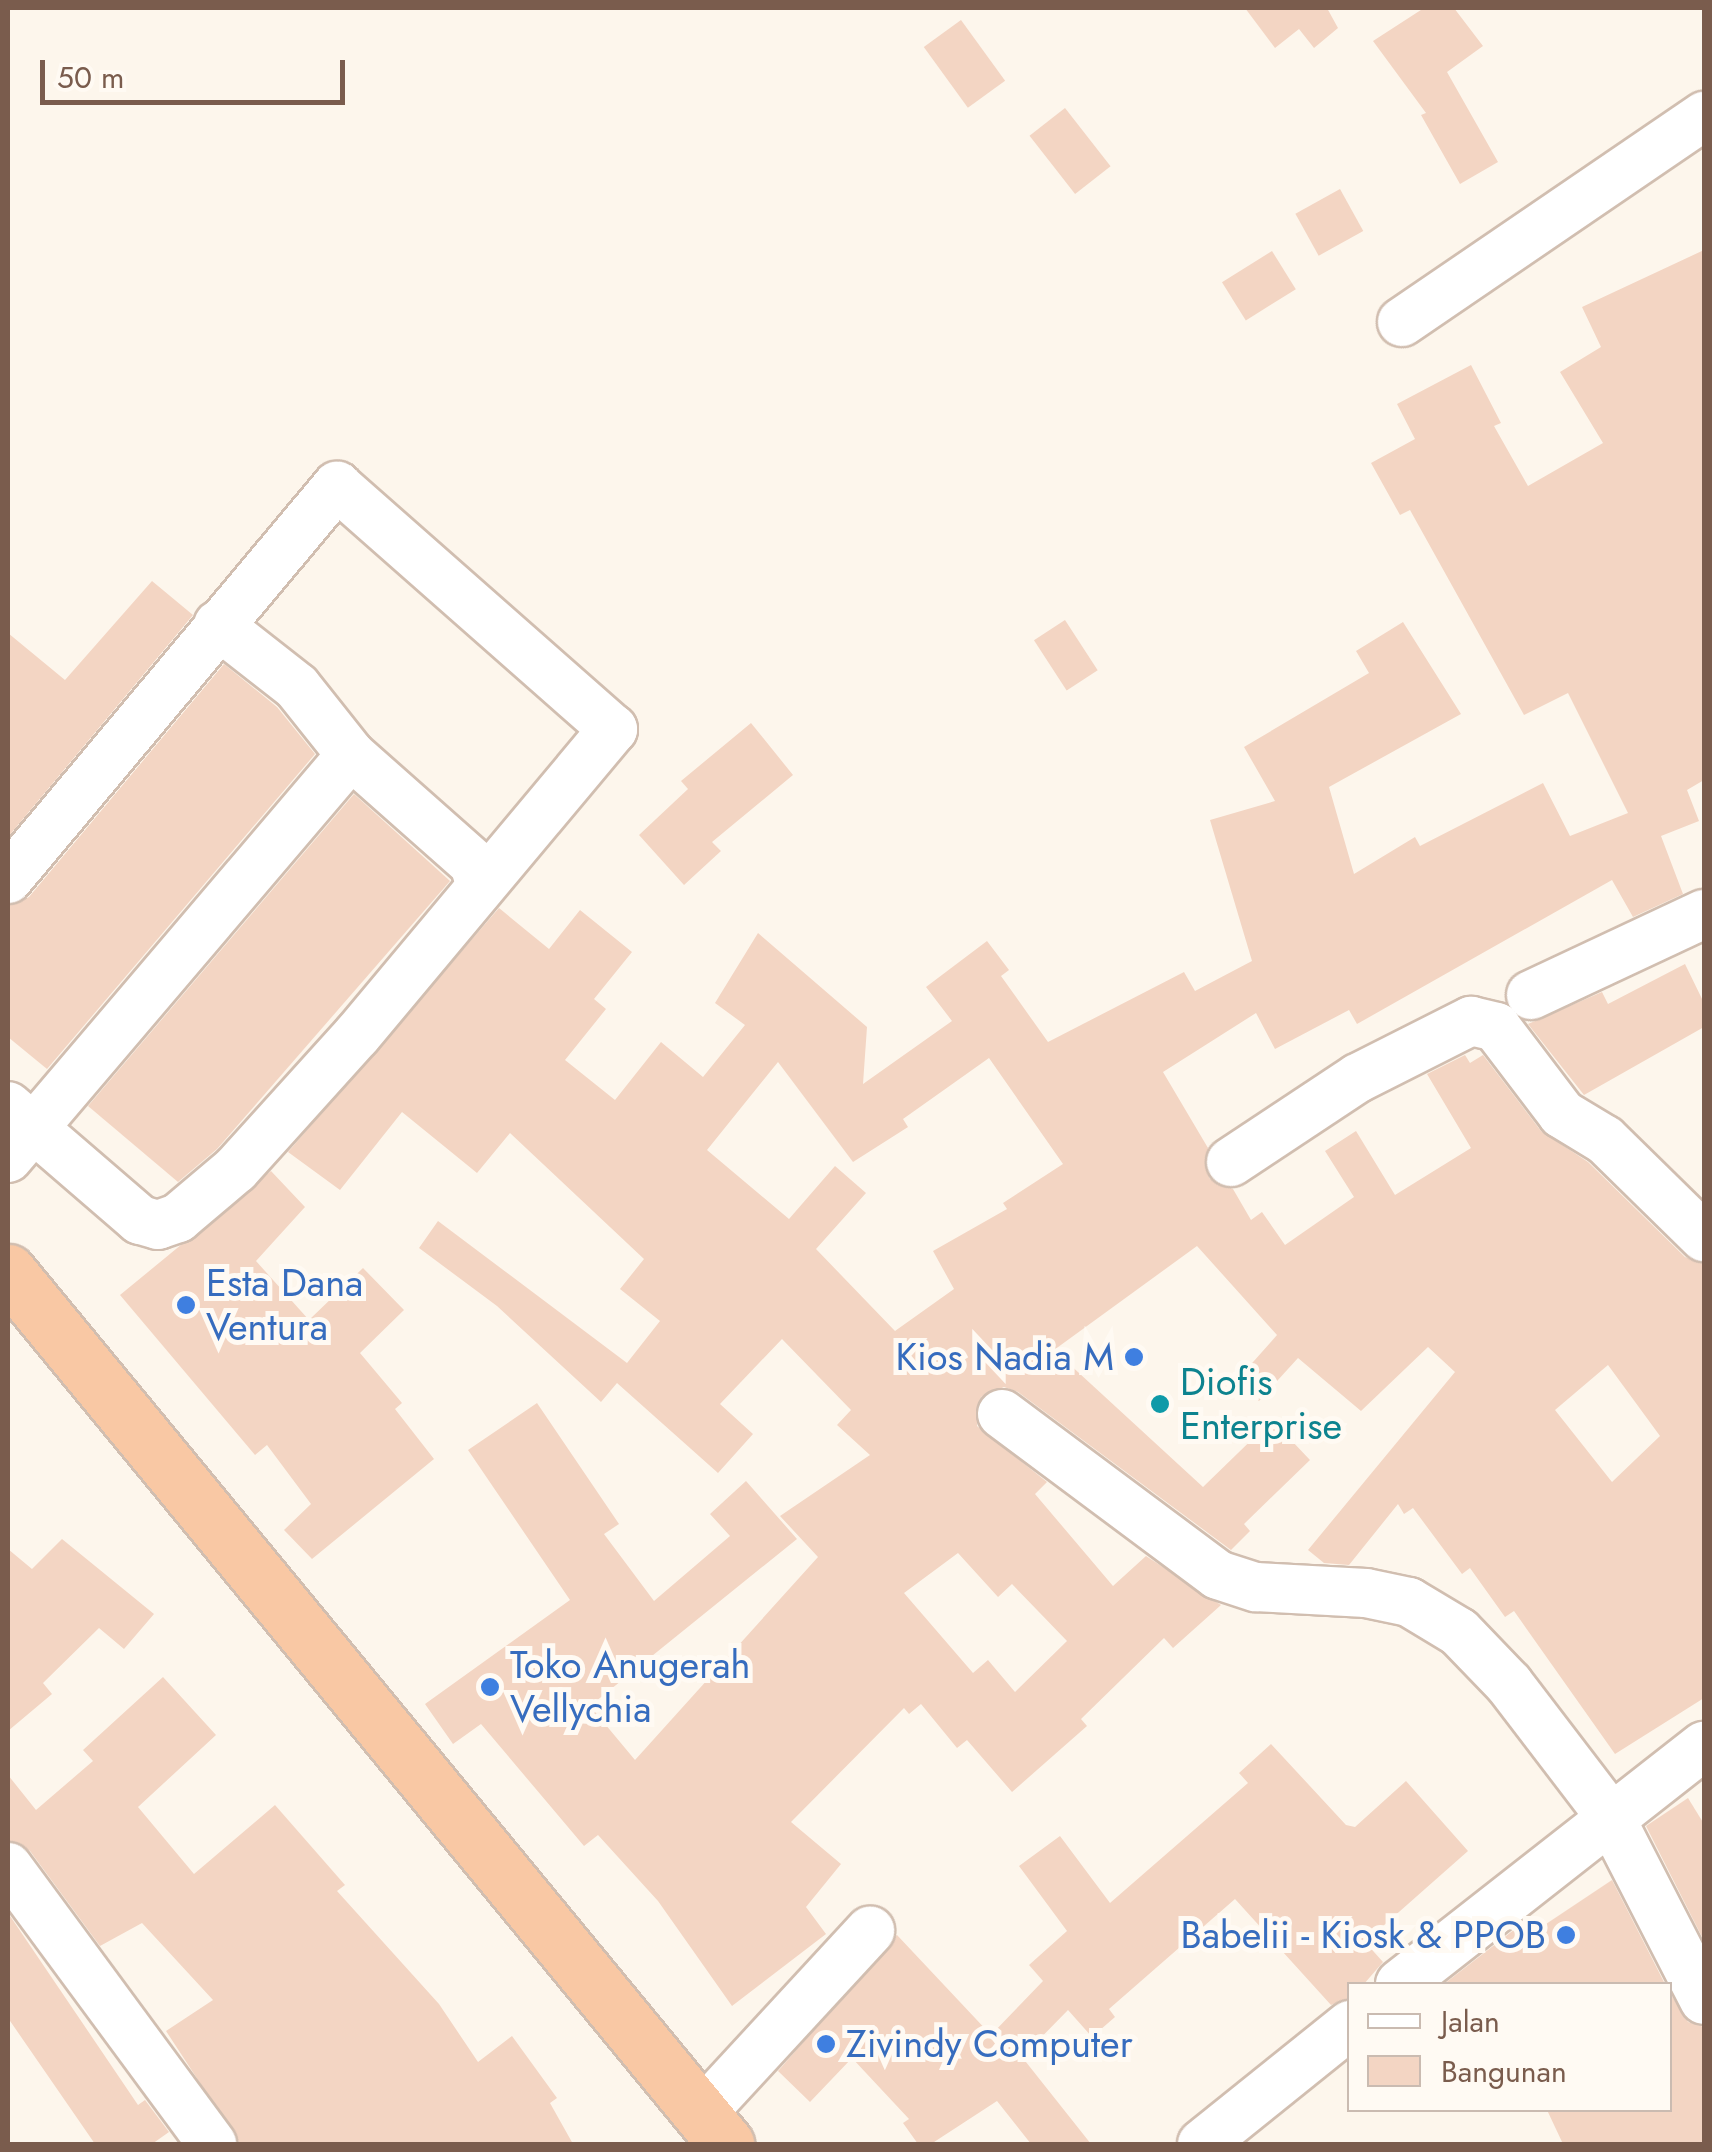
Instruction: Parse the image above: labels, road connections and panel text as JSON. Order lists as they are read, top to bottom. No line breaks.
{"places":["Esta Dana Ventura","Kios Nadia M","Diofis Enterprise","Toko Anugerah Vellychia","Babelii - Kiosk & PPOB","Zivindy Computer"],"legend":["Jalan","Bangunan"],"scale_bar":"50 m"}
